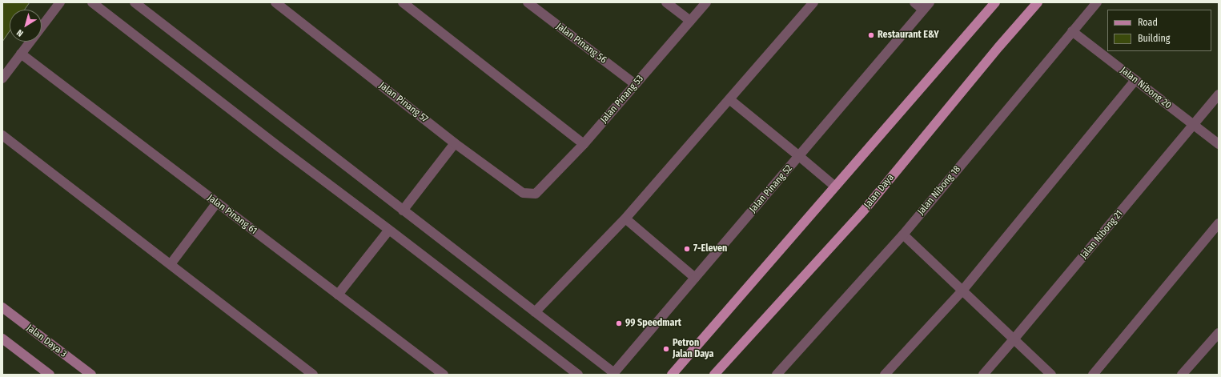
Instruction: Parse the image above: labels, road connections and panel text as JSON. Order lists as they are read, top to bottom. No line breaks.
{"streets":{"main road":["Jalan Daya"],"street":["Jalan Pinang 56","Jalan Nibong 20","Jalan Pinang 53","Jalan Pinang 57","Jalan Pinang 52","Jalan Nibong 18","Jalan Pinang 61","Jalan Nibong 21","Jalan Daya 3"]},"crossings":[["Jalan Pinang 56","Jalan Pinang 53"],["Jalan Nibong 20","Jalan Nibong 18"],["Jalan Nibong 20","Jalan Nibong 21"],["Jalan Pinang 53","Jalan Pinang 57"]],"places":["Restaurant E&Y","7-Eleven","99 Speedmart","Petron Jalan Daya"],"legend":["Road","Building"],"north":"bottom left"}
